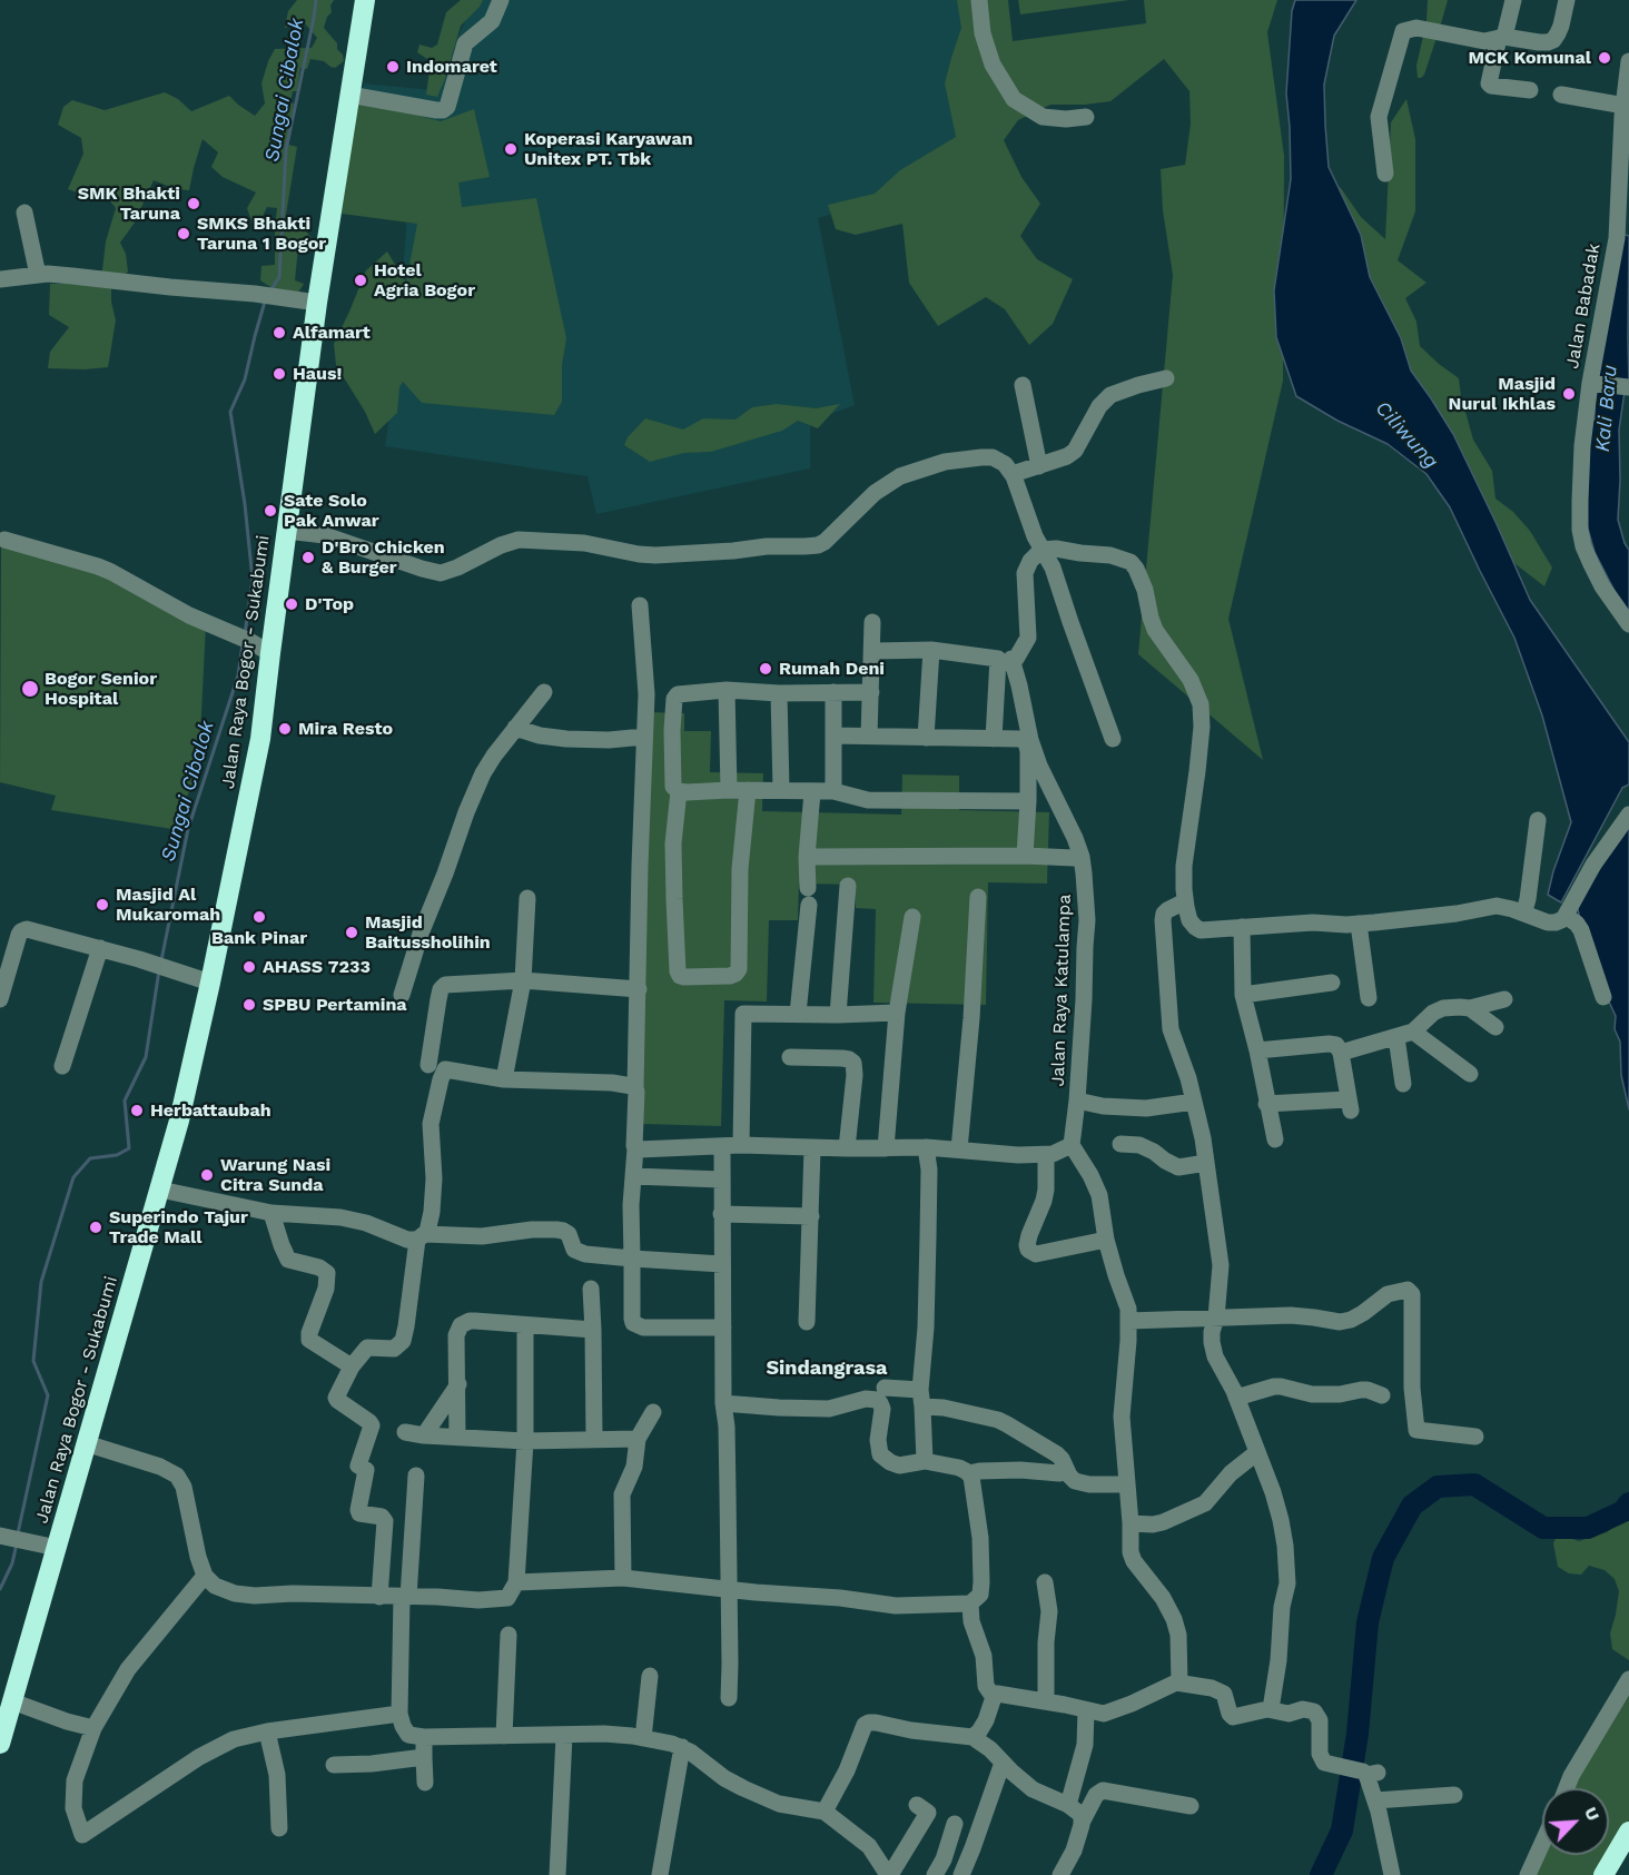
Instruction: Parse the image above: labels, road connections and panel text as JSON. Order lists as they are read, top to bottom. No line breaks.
{"streets":{"highway":["Jalan Raya Bogor - Sukabumi"],"street":["Jalan Babadak","Jalan Raya Katulampa"]},"districts":["Sindangrasa"],"water":["Sungai Cibalok","Kali Baru","Ciliwung"],"places":["MCK Komunal","Indomaret","Koperasi Karyawan Unitex PT. Tbk","SMK Bhakti Taruna","SMKS Bhakti Taruna 1 Bogor","Hotel Agria Bogor","Alfamart","Haus!","Masjid Nurul Ikhlas","Sate Solo Pak Anwar","D'Bro Chicken & Burger","D'Top","Rumah Deni","Bogor Senior Hospital","Mira Resto","Masjid Al Mukaromah","Bank Pinar","Masjid Baitussholihin","AHASS 7233","SPBU Pertamina","Herbattaubah","Warung Nasi Citra Sunda","Superindo Tajur Trade Mall"],"north":"top right"}
